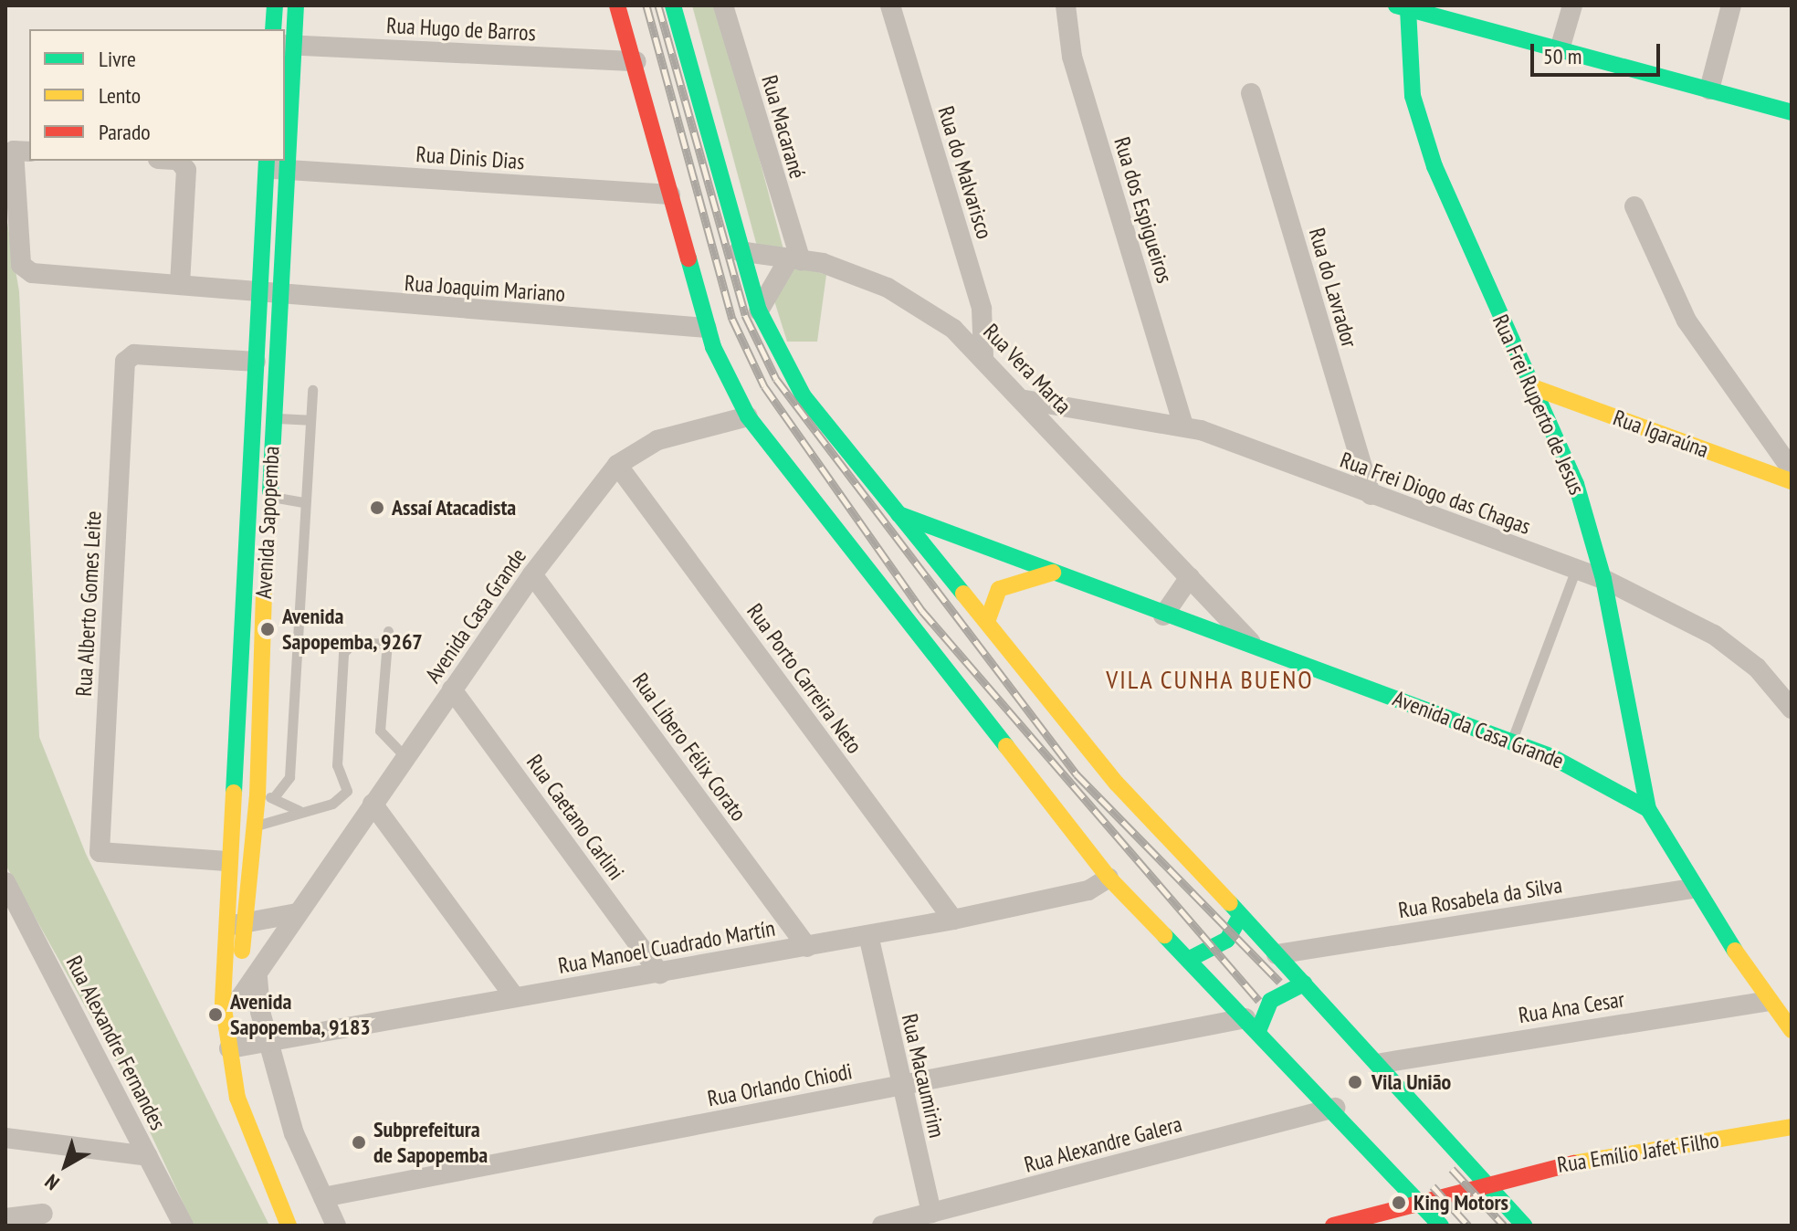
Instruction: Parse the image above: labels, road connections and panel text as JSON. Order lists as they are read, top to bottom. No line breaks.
{"streets":{"main road":["Rua Frei Ruperto de Jesus","Rua Igaraúna","Avenida Sapopemba","Avenida da Casa Grande","Rua Emílio Jafet Filho"],"street":["Rua Hugo de Barros","Rua Macarané","Rua Dinis Dias","Rua do Malvarisco","Rua dos Espigueiros","Rua do Lavrador","Rua Joaquim Mariano","Rua Vera Marta","Rua Frei Diogo das Chagas","Rua Alberto Gomes Leite","Avenida Casa Grande","Rua Porto Carreira Neto","Rua Líbero Félix Corato","Rua Caetano Carlini","Rua Rosabela da Silva","Rua Manoel Cuadrado Martín","Rua Ana Cesar","Rua Alexandre Fernandes","Rua Macaumirim","Rua Orlando Chiodi","Rua Alexandre Galera"]},"crossings":[["Rua Hugo de Barros","Avenida Sapopemba"],["Rua Macarané","Rua Vera Marta"],["Rua Dinis Dias","Avenida Sapopemba"],["Rua do Malvarisco","Rua Vera Marta"],["Rua dos Espigueiros","Rua Frei Diogo das Chagas"],["Rua do Lavrador","Rua Frei Diogo das Chagas"],["Rua Joaquim Mariano","Avenida Sapopemba"],["Rua Vera Marta","Rua Frei Diogo das Chagas"],["Rua Vera Marta","Avenida da Casa Grande"],["Rua Frei Ruperto de Jesus","Rua Igaraúna"],["Rua Frei Ruperto de Jesus","Rua Frei Diogo das Chagas"],["Rua Frei Ruperto de Jesus","Avenida da Casa Grande"],["Avenida Sapopemba","Rua Alberto Gomes Leite"],["Avenida Sapopemba","Avenida Casa Grande"],["Avenida Sapopemba","Rua Manoel Cuadrado Martín"],["Avenida Casa Grande","Rua Porto Carreira Neto"],["Avenida Casa Grande","Rua Líbero Félix Corato"],["Avenida Casa Grande","Rua Caetano Carlini"],["Rua Porto Carreira Neto","Rua Manoel Cuadrado Martín"],["Avenida da Casa Grande","Rua Rosabela da Silva"],["Avenida da Casa Grande","Rua Ana Cesar"],["Rua Líbero Félix Corato","Rua Manoel Cuadrado Martín"],["Rua Caetano Carlini","Rua Manoel Cuadrado Martín"],["Rua Manoel Cuadrado Martín","Rua Macaumirim"],["Rua Macaumirim","Rua Orlando Chiodi"],["Rua Macaumirim","Rua Alexandre Galera"]],"districts":["VILA CUNHA BUENO"],"places":["Assaí Atacadista","Avenida Sapopemba, 9267","Avenida Sapopemba, 9183","Vila União","Subprefeitura de Sapopemba","King Motors"],"legend":["Livre","Lento","Parado"],"scale_bar":"50 m","north":"bottom left"}
